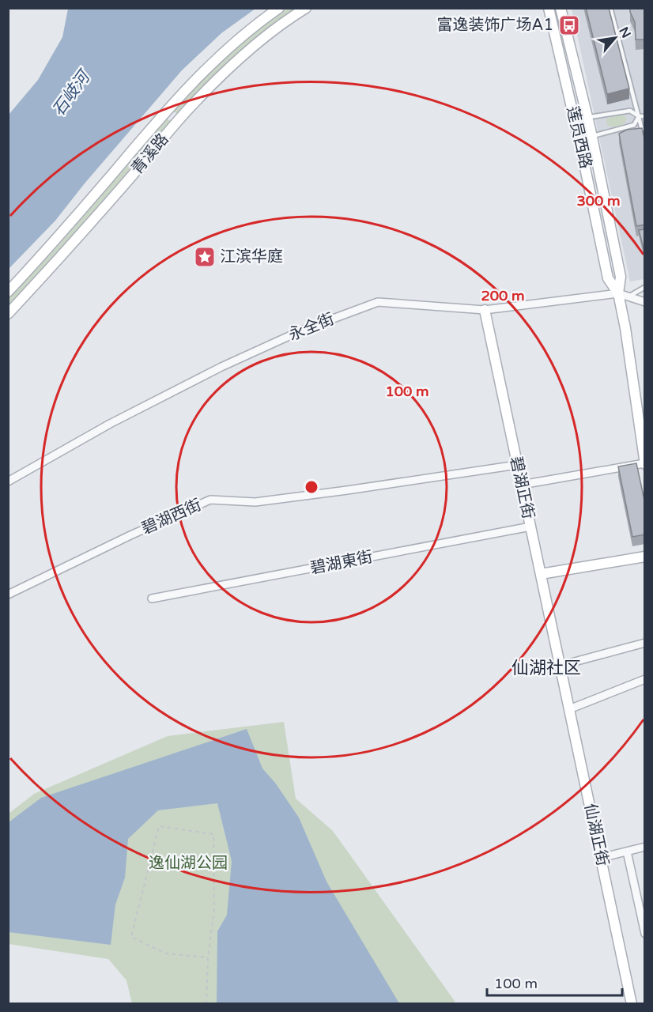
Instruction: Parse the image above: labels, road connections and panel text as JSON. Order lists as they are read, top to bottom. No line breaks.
{"streets":{"main road":["莲员西路","青溪路","碧湖正街","仙湖正街"],"street":["永全街","碧湖西街","碧湖東街"]},"crossings":[["莲员西路","永全街"],["永全街","碧湖正街"],["碧湖正街","碧湖西街"],["碧湖正街","碧湖東街"],["碧湖正街","仙湖正街"]],"districts":["仙湖社区"],"water":["石岐河"],"parks":["逸仙湖公园"],"places":{"bus stop":["富逸装饰广场A1"],"place":["江滨华庭"]},"scale_bar":"100 m","north":"top right","rings":["300 m","200 m","100 m"]}
